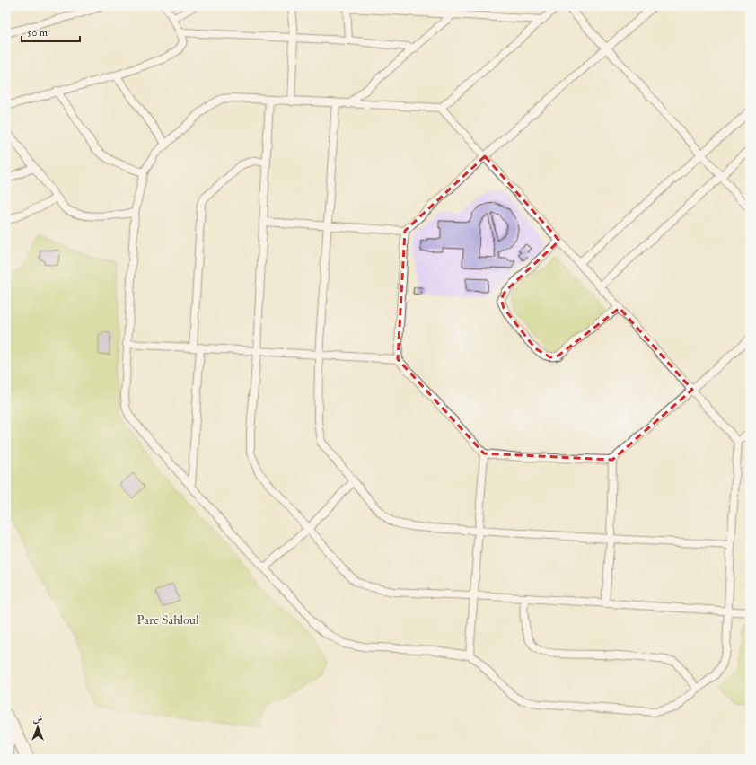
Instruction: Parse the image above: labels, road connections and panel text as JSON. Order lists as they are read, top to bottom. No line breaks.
{"parks":["Parc Sahloul"],"scale_bar":"50 m","north":"top"}
